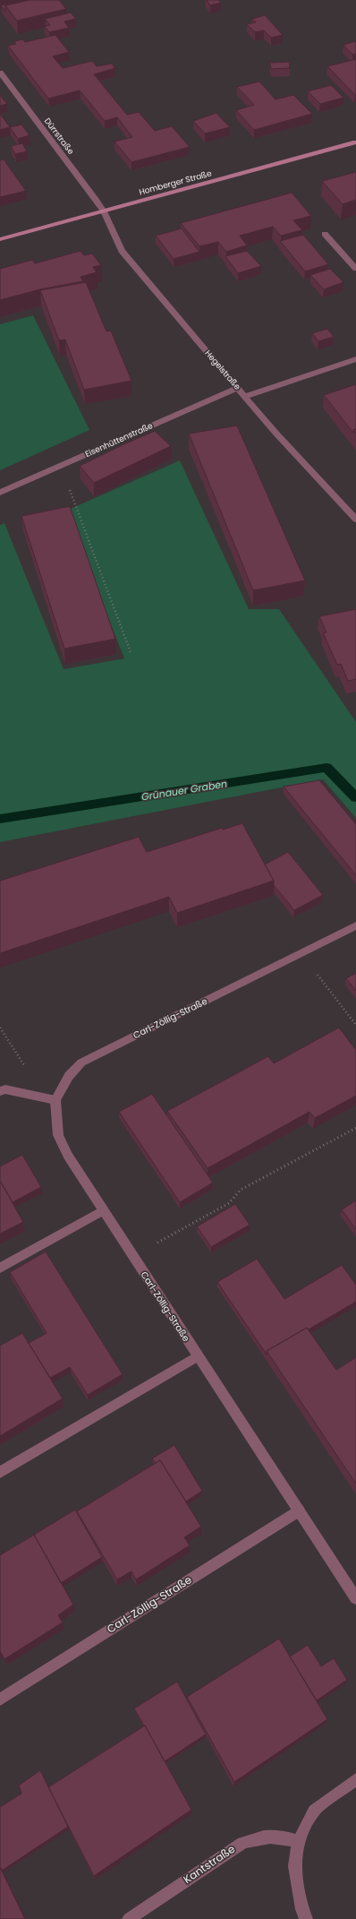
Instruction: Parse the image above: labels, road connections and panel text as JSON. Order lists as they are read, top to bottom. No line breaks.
{"streets":{"main road":["Homberger Straße"],"street":["Dürrstraße","Hegelstraße","Eisenhüttenstraße","Carl-Zöllig-Straße","Kantstraße"]},"crossings":[["Dürrstraße","Homberger Straße"],["Dürrstraße","Hegelstraße"],["Homberger Straße","Hegelstraße"],["Hegelstraße","Eisenhüttenstraße"]],"water":["Grünauer Graben"]}
